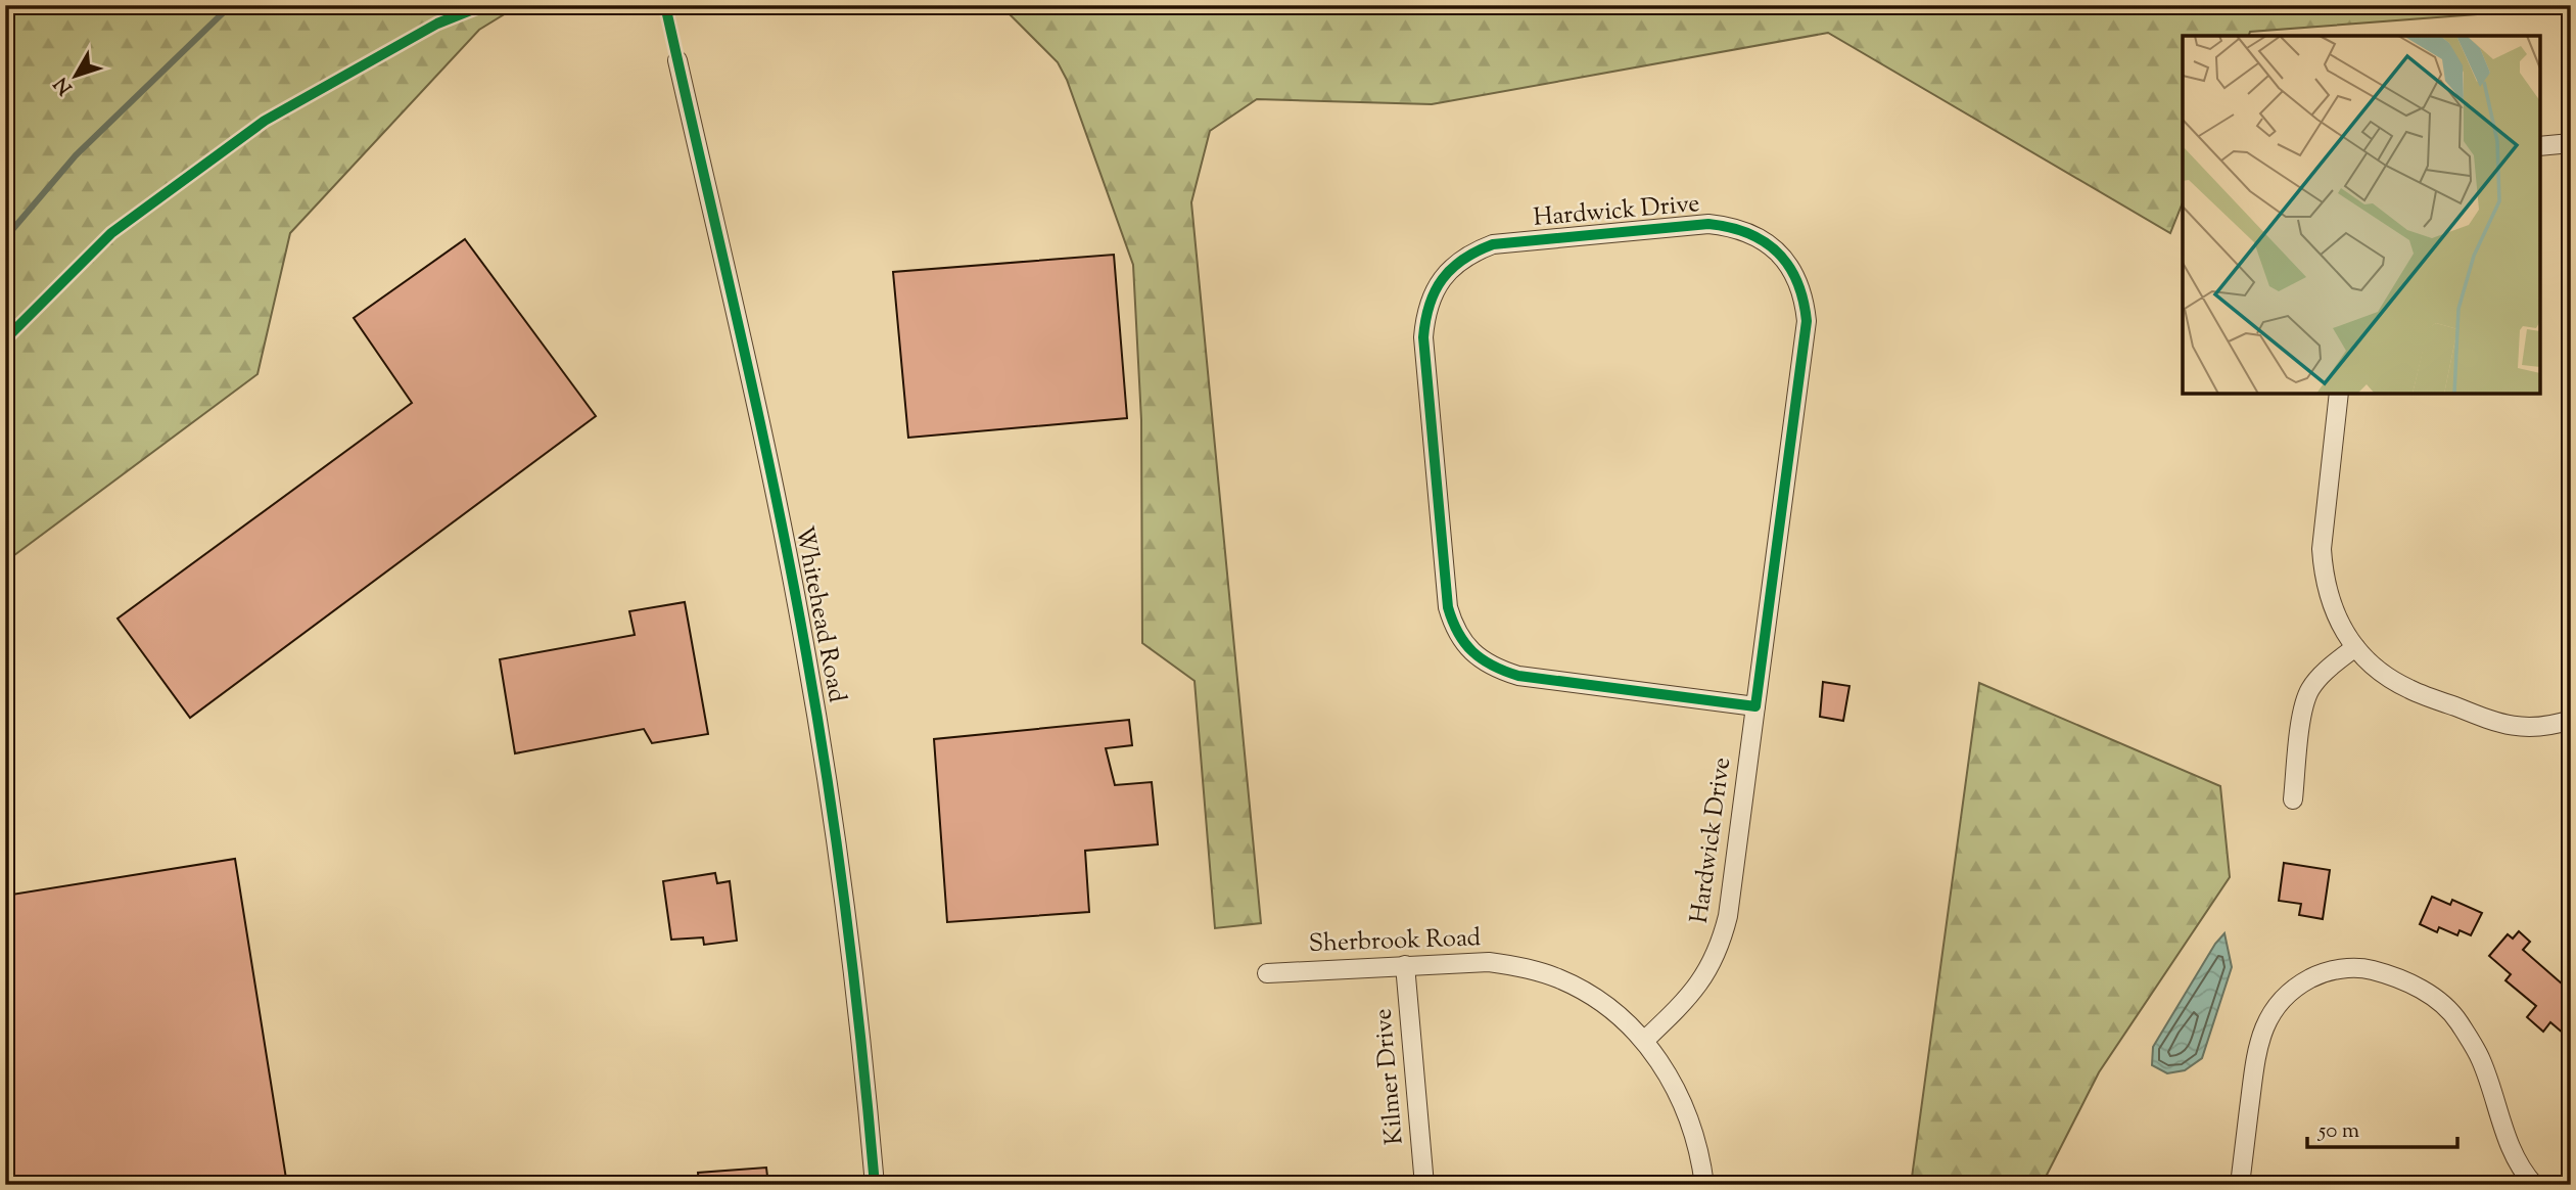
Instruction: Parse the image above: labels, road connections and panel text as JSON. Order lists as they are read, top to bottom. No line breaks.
{"streets":{"street":["Hardwick Drive","Whitehead Road","Sherbrook Road","Kilmer Drive"]},"crossings":[["Hardwick Drive","Sherbrook Road"],["Sherbrook Road","Kilmer Drive"]],"scale_bar":"50 m","north":"bottom left"}
